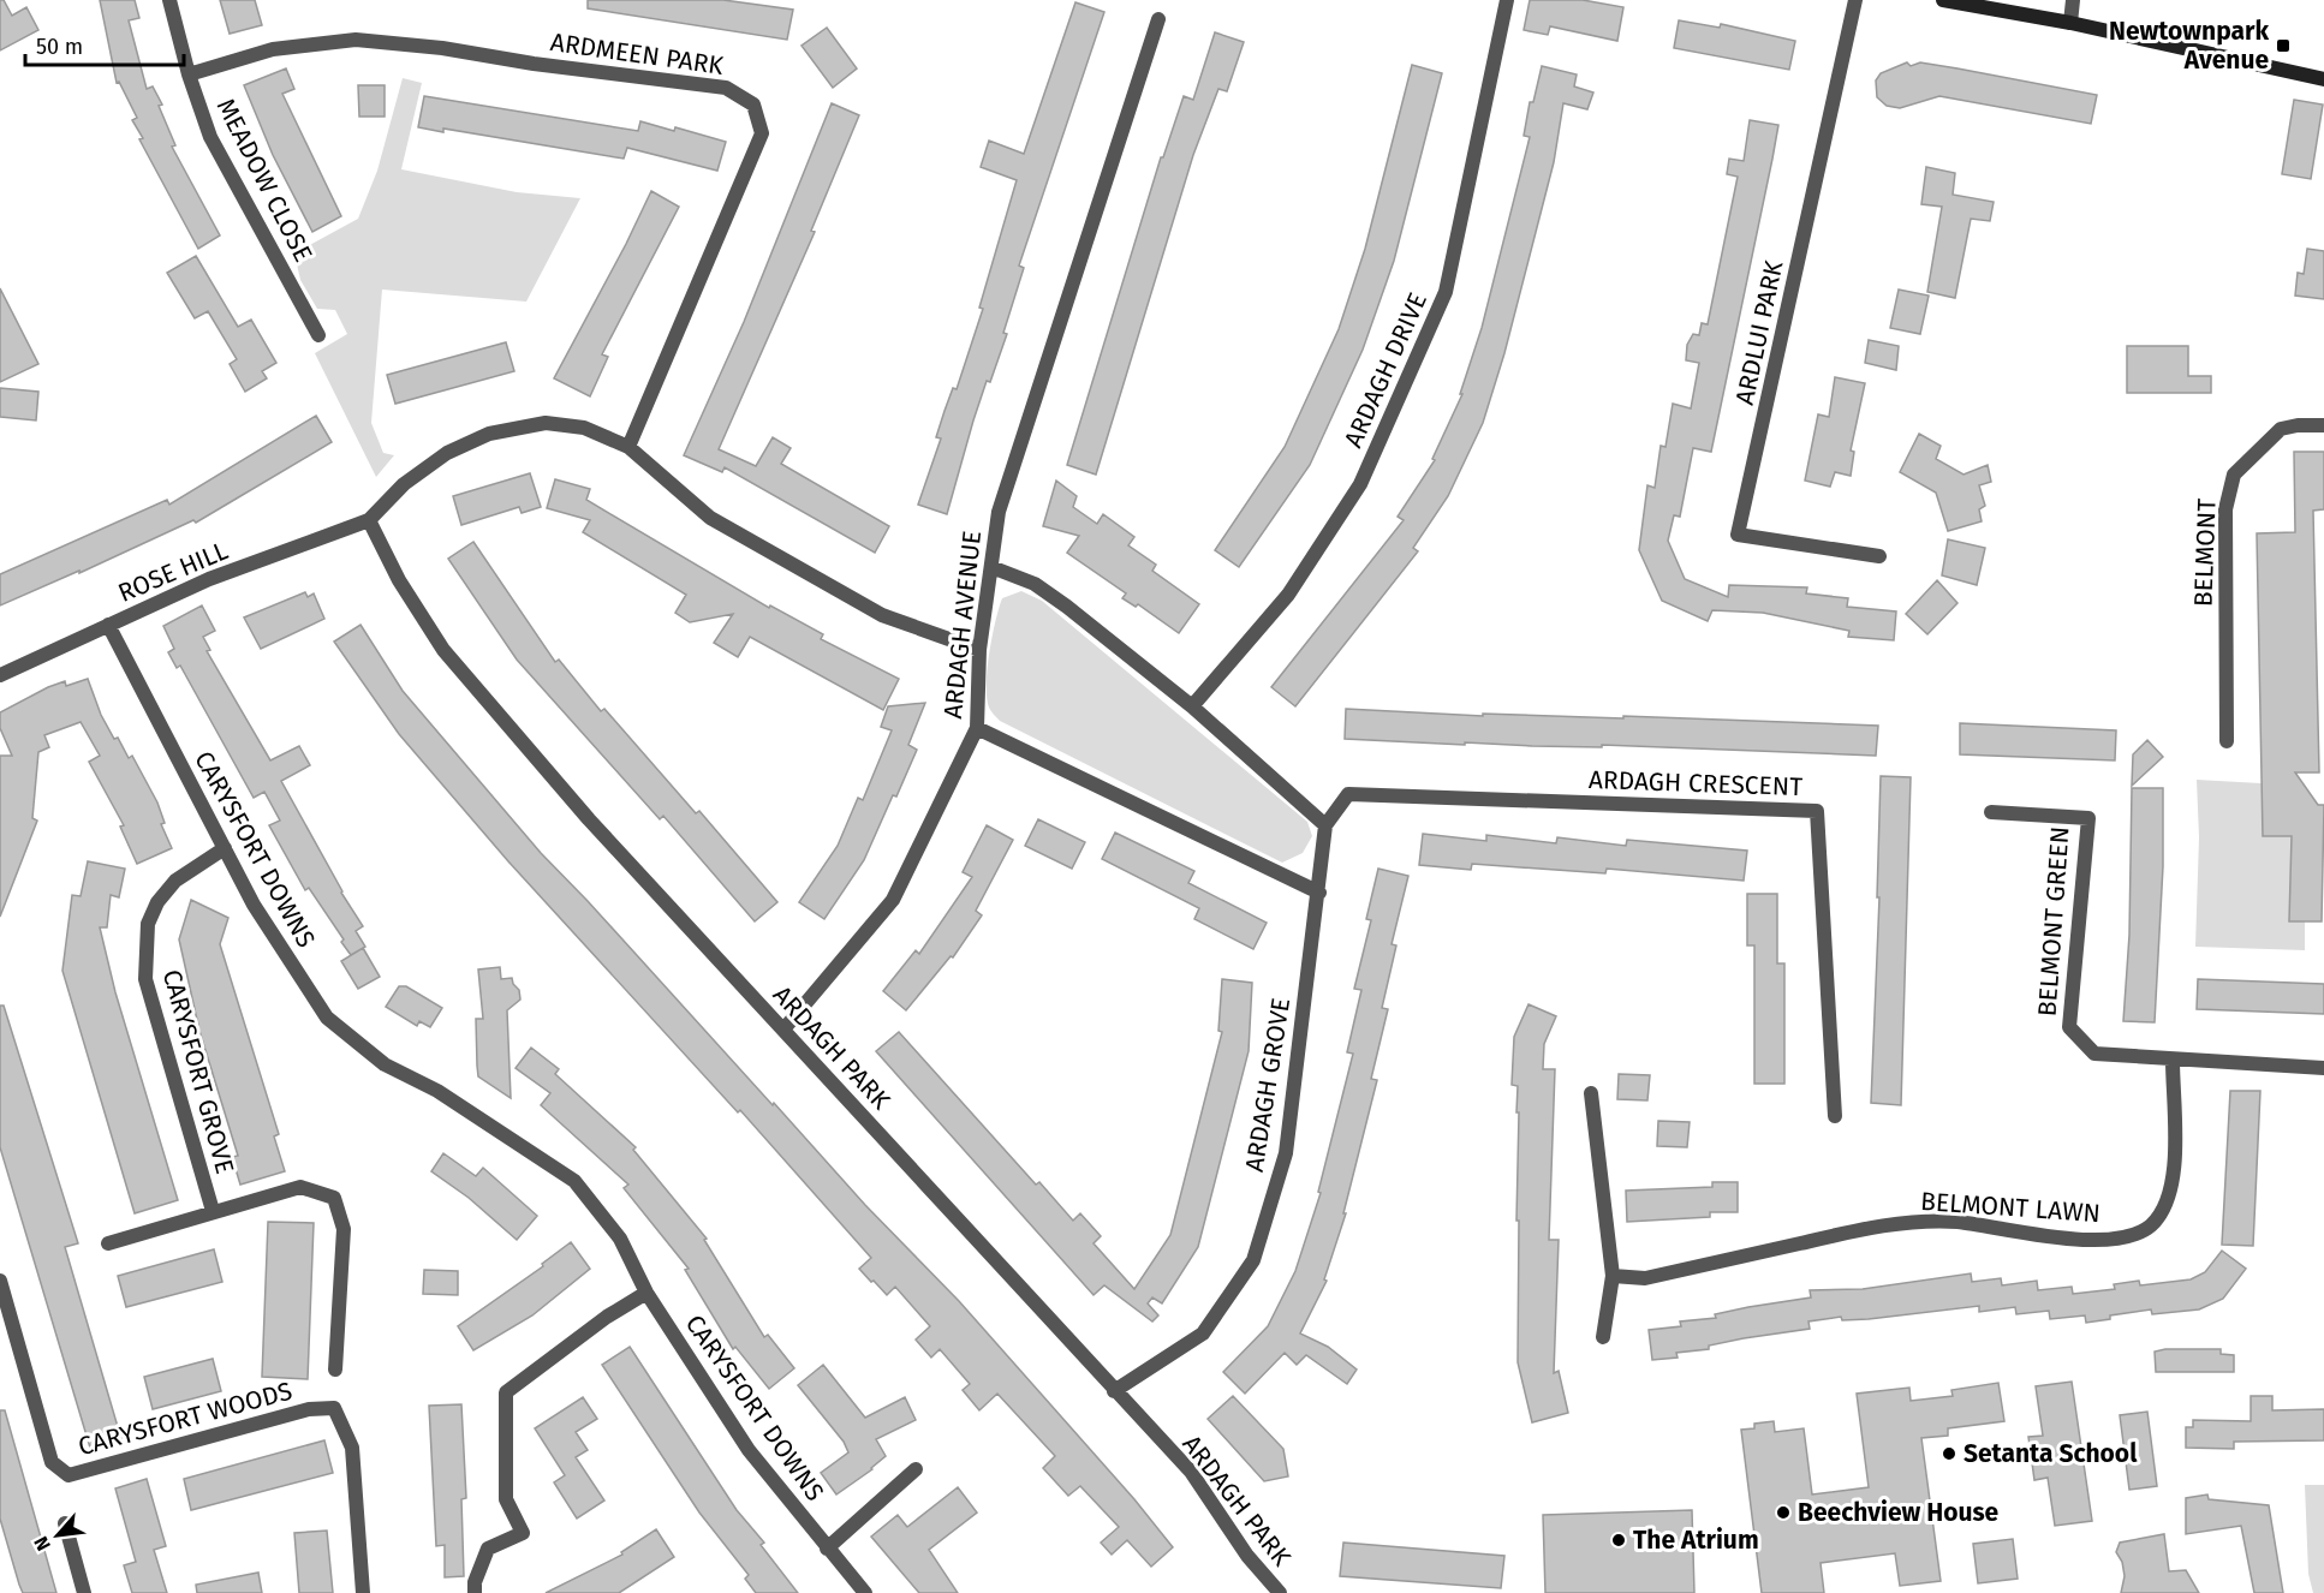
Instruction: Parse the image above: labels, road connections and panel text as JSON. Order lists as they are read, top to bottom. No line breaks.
{"streets":{"street":["ARDMEEN PARK","MEADOW CLOSE","ARDLUI PARK","ARDAGH DRIVE","BELMONT","ROSE HILL","ARDAGH AVENUE","ARDAGH CRESCENT","CARYSFORT DOWNS","BELMONT GREEN","ARDAGH PARK","CARYSFORT GROVE","ARDAGH GROVE","BELMONT LAWN","CARYSFORT WOODS"]},"crossings":[["ARDMEEN PARK","MEADOW CLOSE"],["ROSE HILL","CARYSFORT DOWNS"],["ROSE HILL","ARDAGH PARK"],["ARDAGH AVENUE","ARDAGH PARK"],["ARDAGH CRESCENT","ARDAGH GROVE"],["CARYSFORT DOWNS","CARYSFORT GROVE"],["BELMONT GREEN","BELMONT LAWN"],["ARDAGH PARK","ARDAGH GROVE"]],"places":{"transit":["Newtownpark Avenue"],"other":["Setanta School","Beechview House","The Atrium"]},"scale_bar":"50 m","north":"bottom left"}
